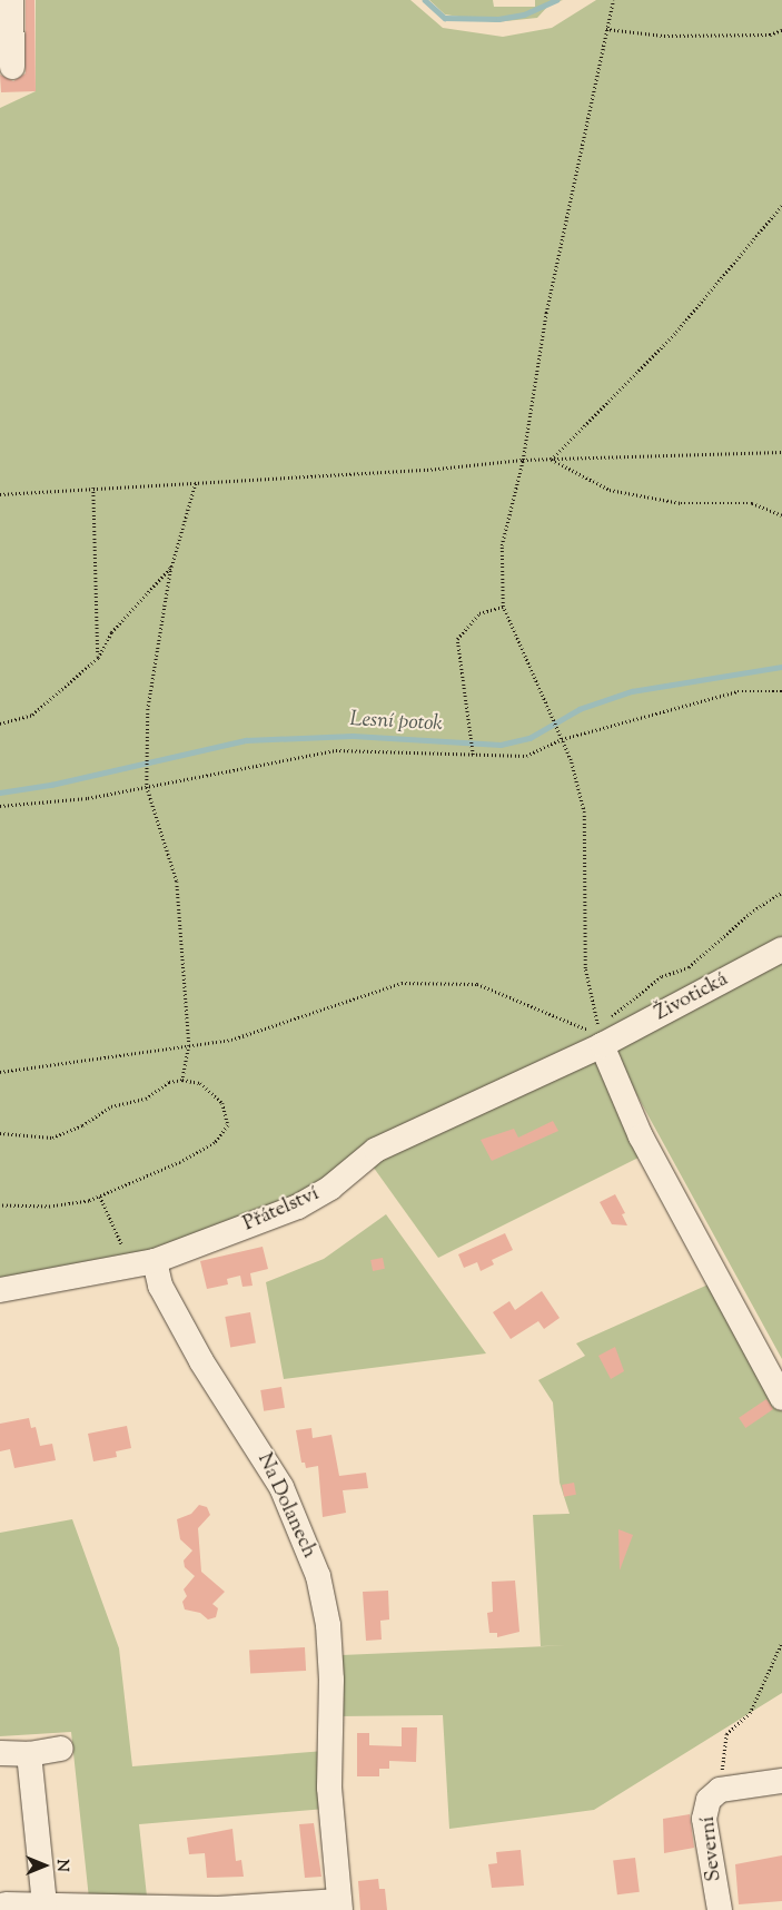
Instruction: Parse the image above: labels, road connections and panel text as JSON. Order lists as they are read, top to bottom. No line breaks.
{"streets":{"street":["Životická","Přátelství","Na Dolanech","Severní"]},"crossings":[["Životická","Přátelství"],["Přátelství","Na Dolanech"]],"water":["Lesní potok"],"north":"right"}
